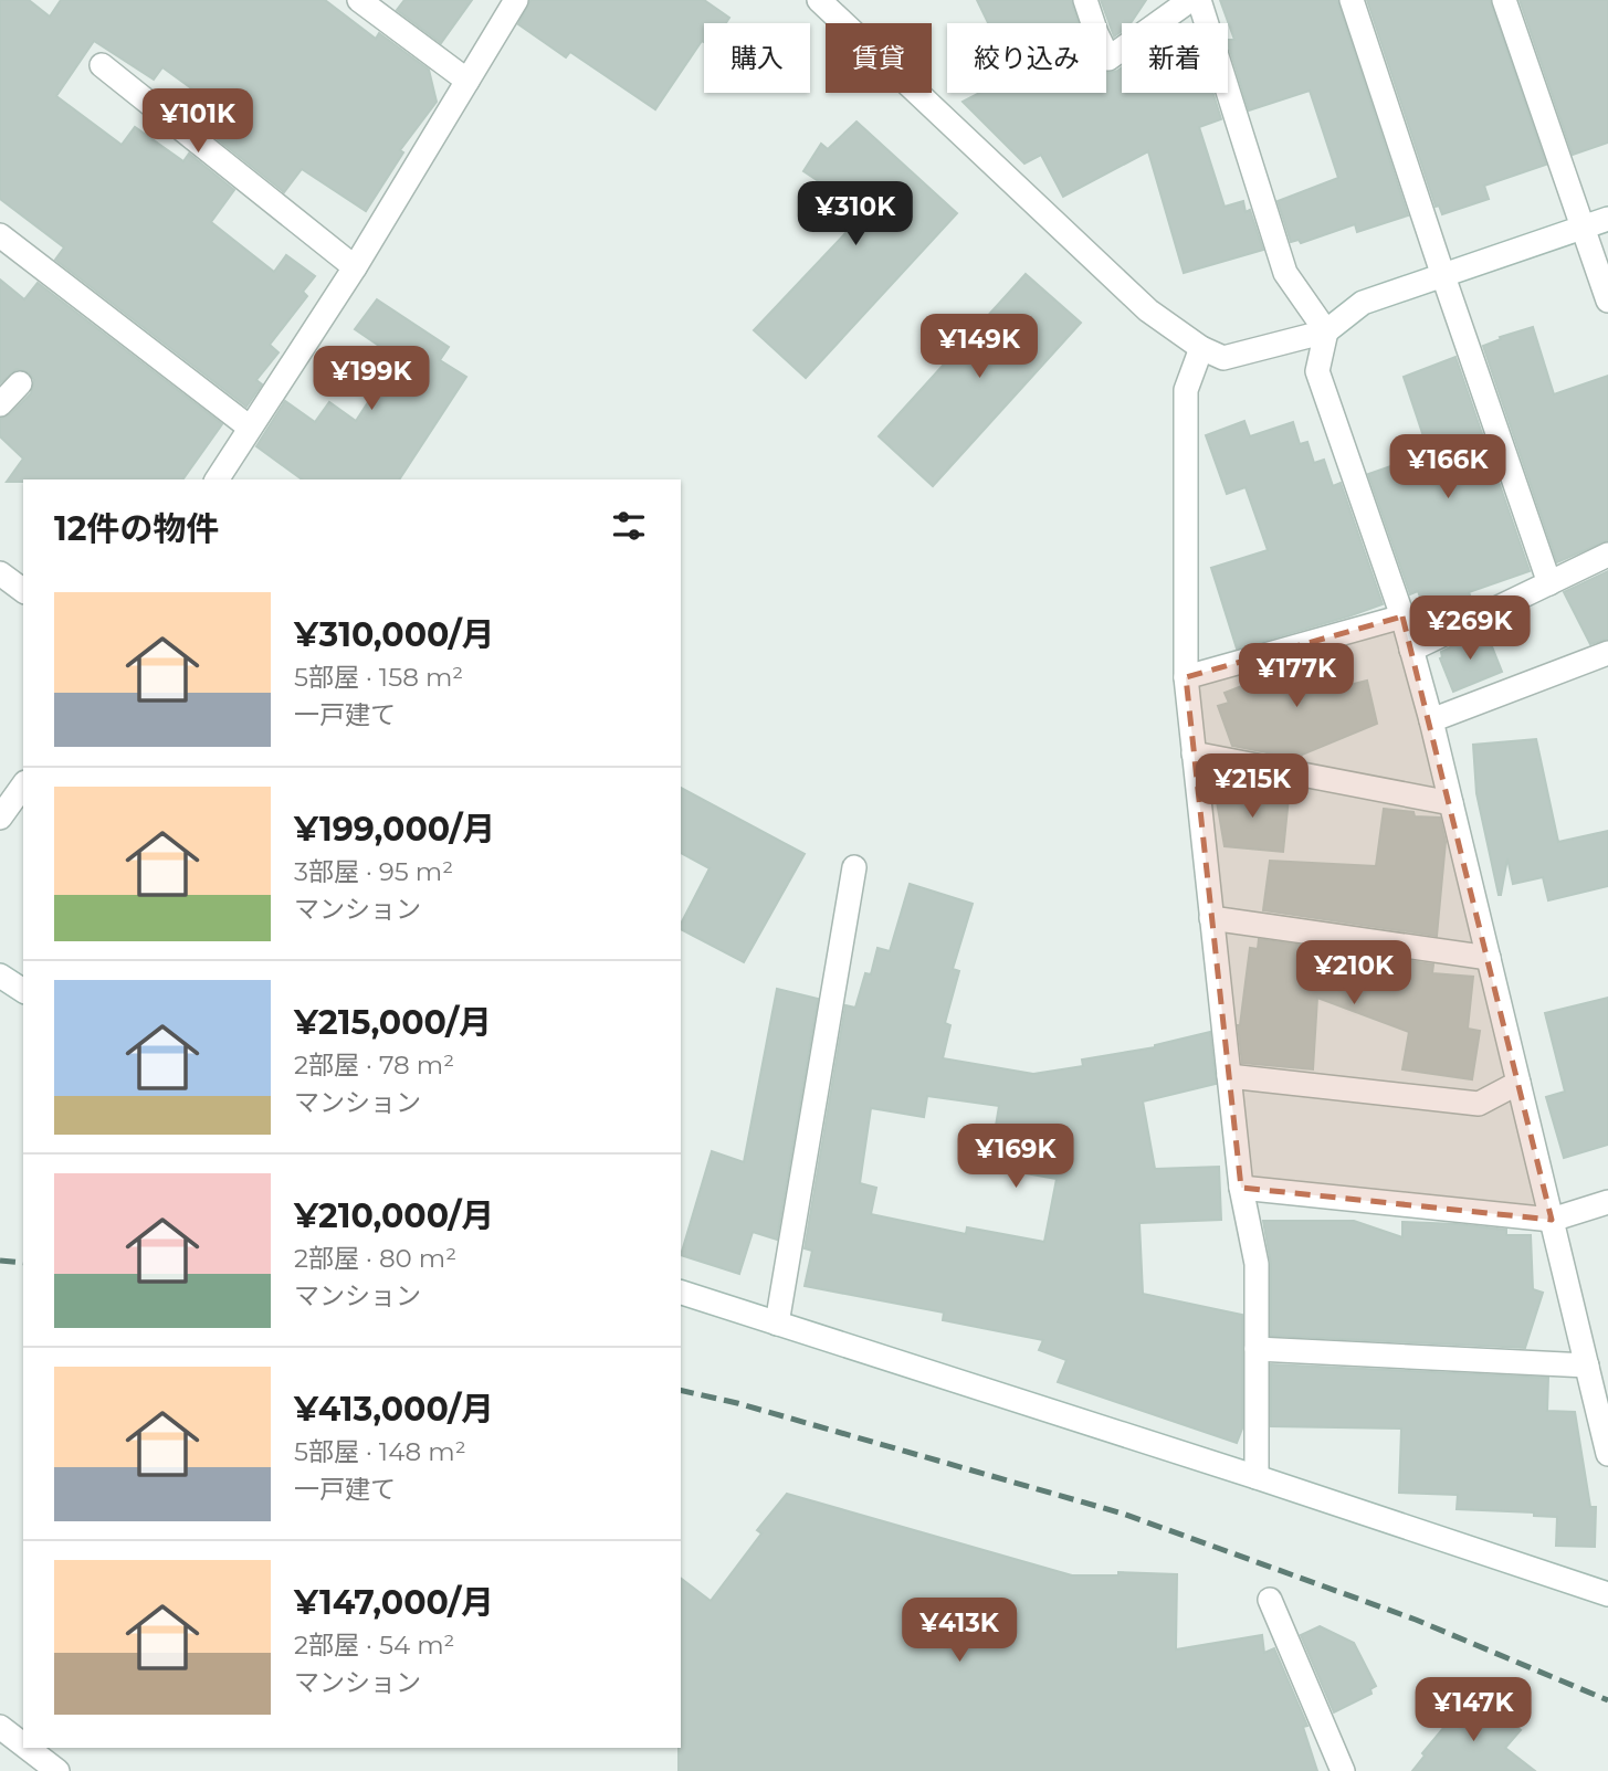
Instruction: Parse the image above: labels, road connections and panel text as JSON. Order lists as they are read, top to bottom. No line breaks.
{"page":{"chip":["購入","賃貸","絞り込み","新着"],"price":["¥101K","¥310K","¥149K","¥199K","¥166K","¥269K","¥177K","¥215K","¥210K","¥169K","¥413K","¥147K"],"heading":"12件の物件","list":[{"name":"¥310,000/月","note":"5部屋 · 158 m² · 一戸建て"},{"name":"¥199,000/月","note":"3部屋 · 95 m² · マンション"},{"name":"¥215,000/月","note":"2部屋 · 78 m² · マンション"},{"name":"¥210,000/月","note":"2部屋 · 80 m² · マンション"},{"name":"¥413,000/月","note":"5部屋 · 148 m² · 一戸建て"},{"name":"¥147,000/月","note":"2部屋 · 54 m² · マンション"}]}}
